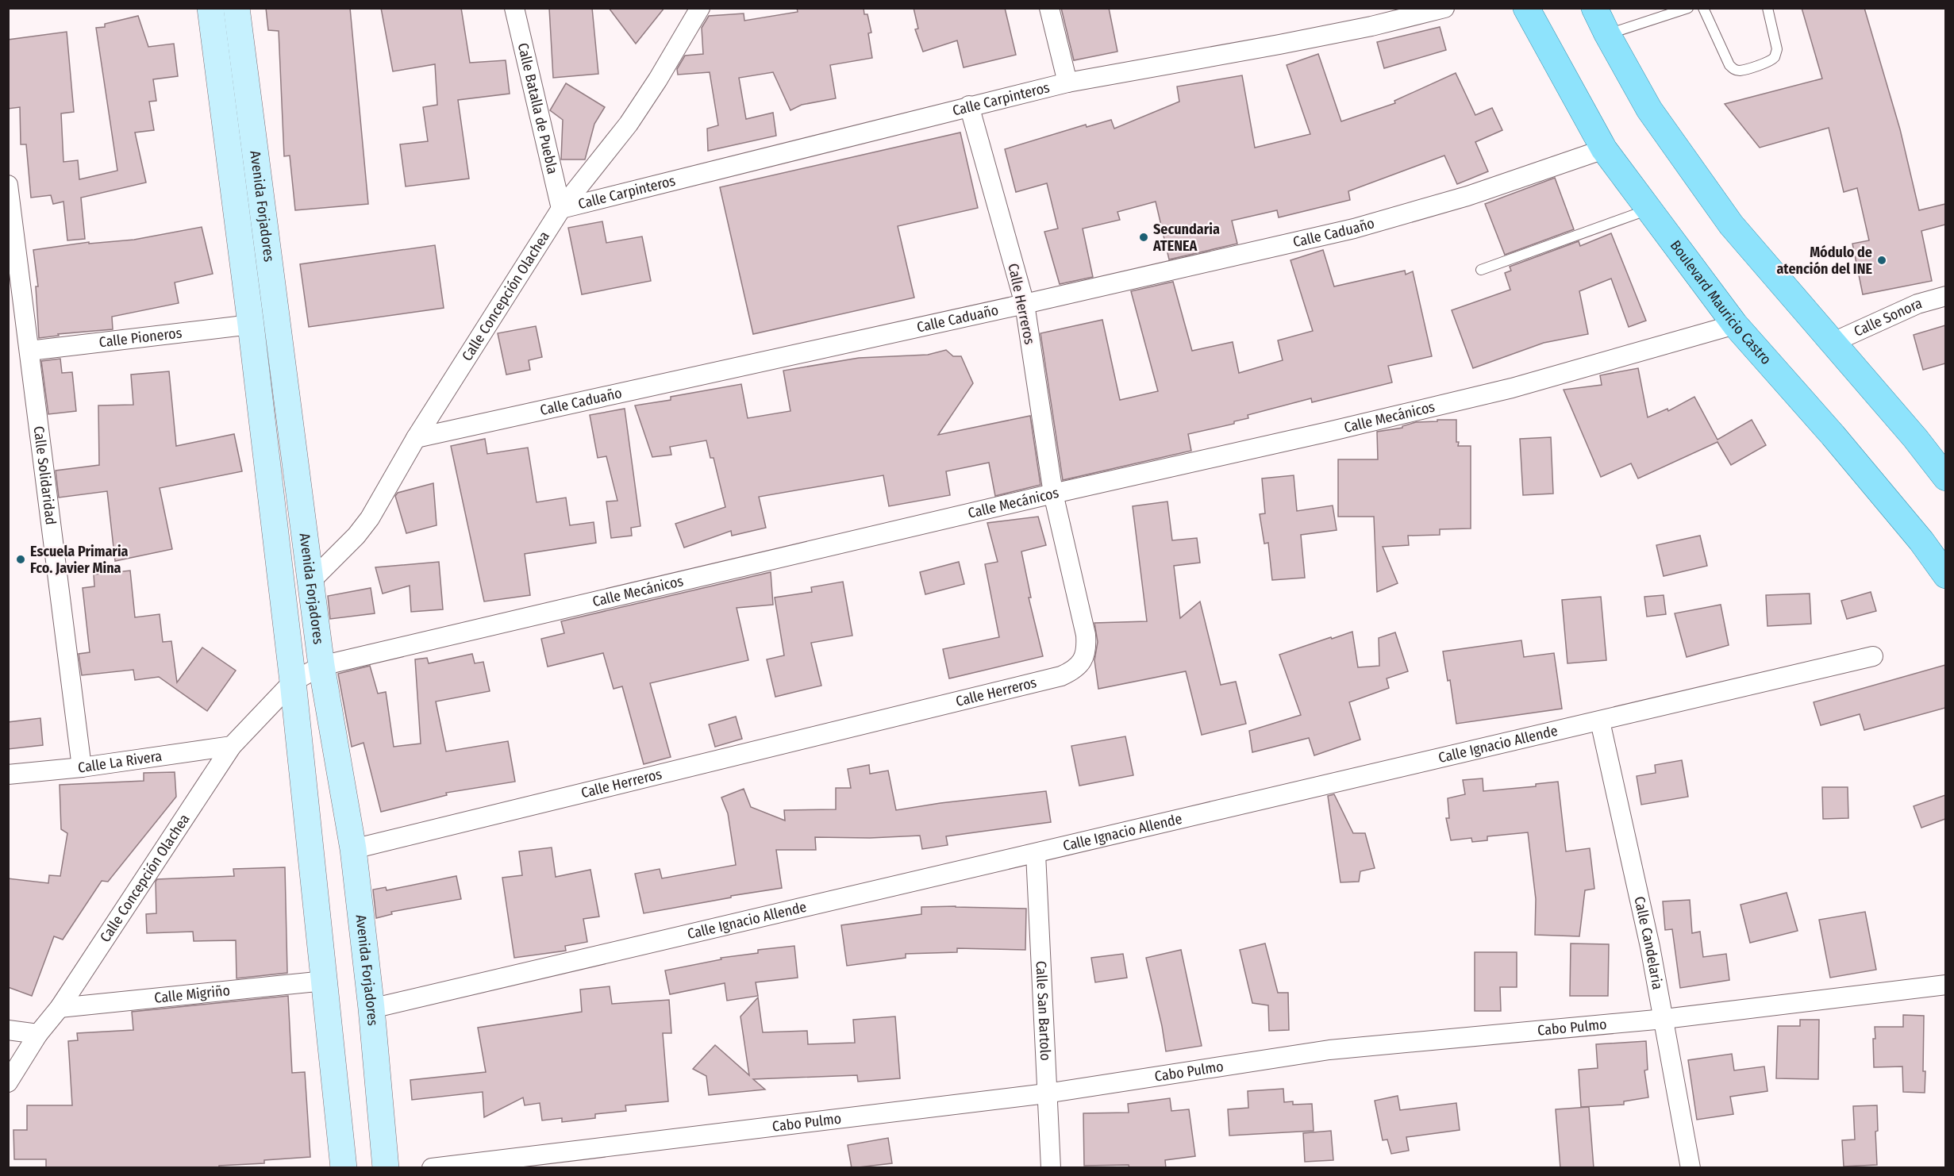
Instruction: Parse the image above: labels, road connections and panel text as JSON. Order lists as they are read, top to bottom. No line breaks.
{"streets":{"main road":["Avenida Forjadores","Boulevard Mauricio Castro"],"street":["Calle Carpinteros","Calle Batalla de Puebla","Calle Caduaño","Calle Concepción Olachea","Calle Herreros","Calle Sonora","Calle Pioneros","Calle Mecánicos","Calle Solidaridad","Calle Ignacio Allende","Calle La Rivera","Calle Candelaria","Calle Migriño","Calle San Bartolo","Cabo Pulmo"]},"crossings":[["Calle Carpinteros","Calle Batalla de Puebla"],["Calle Carpinteros","Calle Concepción Olachea"],["Calle Carpinteros","Calle Herreros"],["Calle Batalla de Puebla","Calle Concepción Olachea"],["Avenida Forjadores","Calle Concepción Olachea"],["Avenida Forjadores","Calle Herreros"],["Avenida Forjadores","Calle Pioneros"],["Avenida Forjadores","Calle Mecánicos"],["Avenida Forjadores","Calle Ignacio Allende"],["Avenida Forjadores","Calle Migriño"],["Calle Caduaño","Calle Concepción Olachea"],["Calle Caduaño","Boulevard Mauricio Castro"],["Calle Caduaño","Calle Herreros"],["Calle Concepción Olachea","Calle Mecánicos"],["Calle Concepción Olachea","Calle La Rivera"],["Calle Concepción Olachea","Calle Migriño"],["Boulevard Mauricio Castro","Calle Mecánicos"],["Calle Herreros","Calle Mecánicos"],["Calle Pioneros","Calle Solidaridad"],["Calle Solidaridad","Calle La Rivera"],["Calle Ignacio Allende","Calle Candelaria"],["Calle Ignacio Allende","Calle San Bartolo"],["Calle Candelaria","Cabo Pulmo"],["Calle San Bartolo","Cabo Pulmo"]],"places":["Secundaria ATENEA","Módulo de atención del INE","Escuela Primaria Fco. Javier Mina"]}
